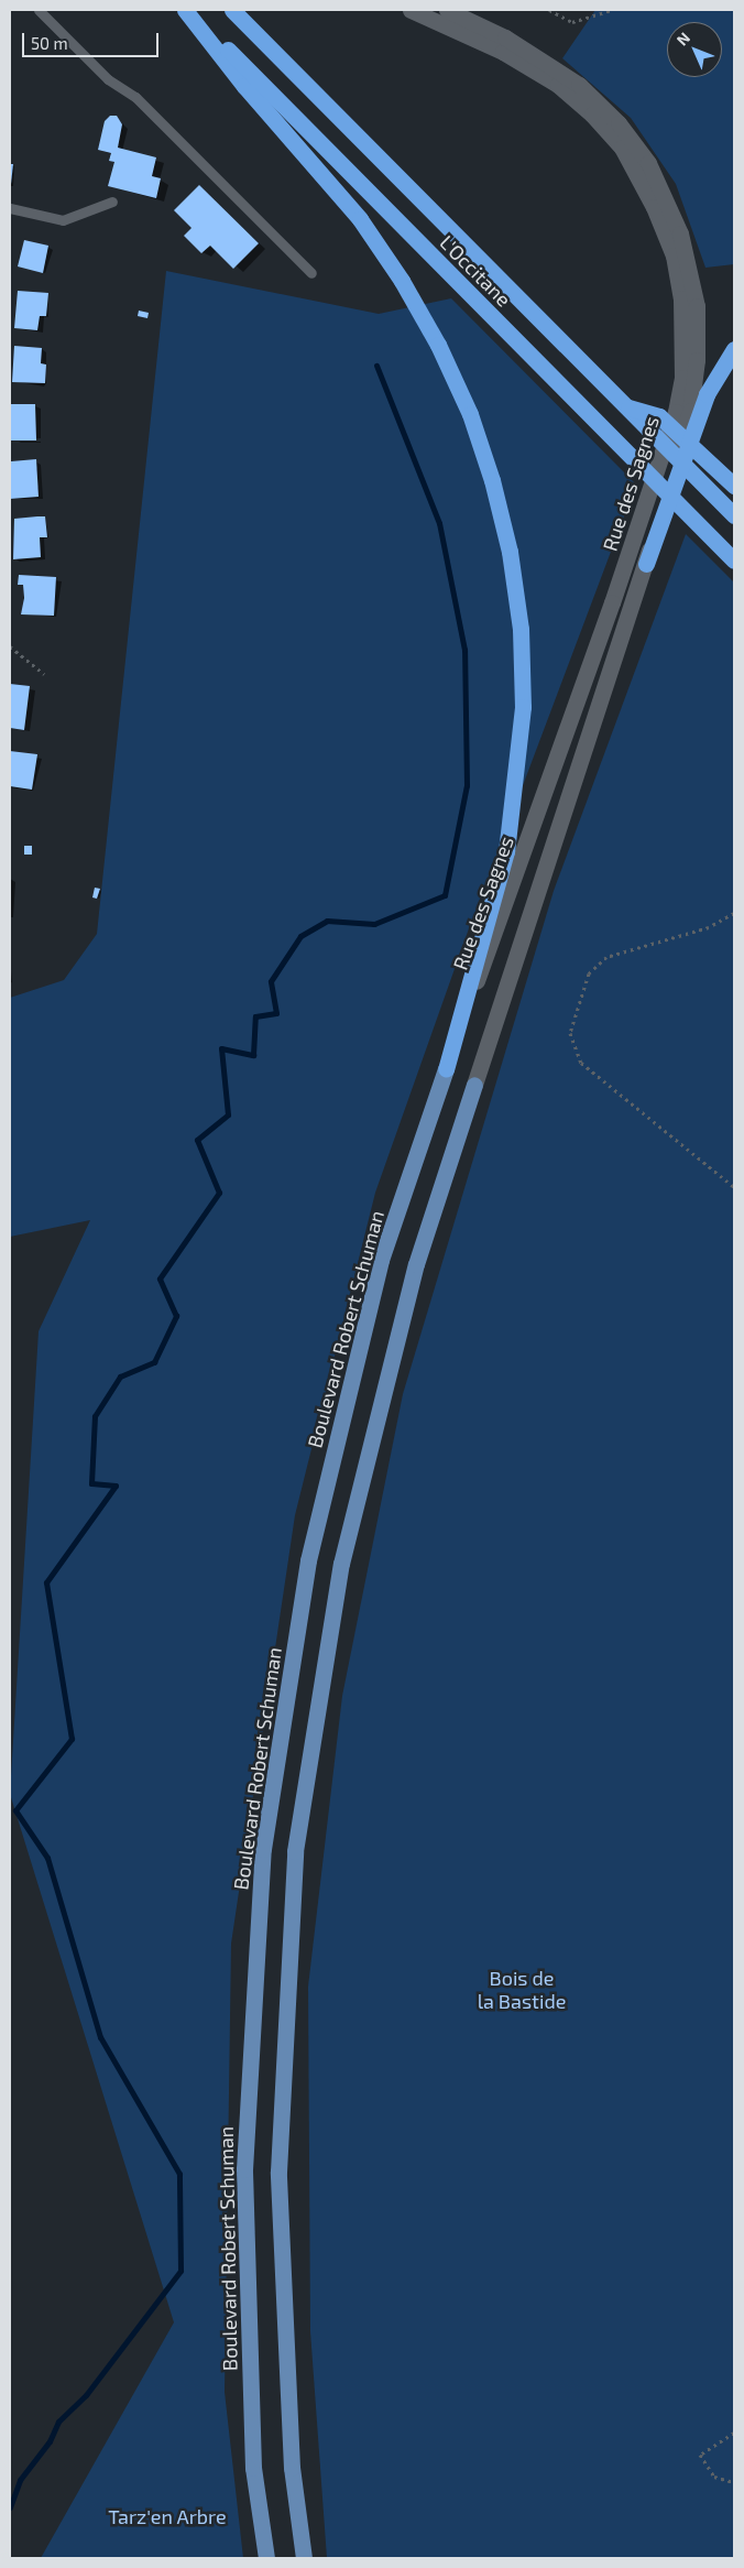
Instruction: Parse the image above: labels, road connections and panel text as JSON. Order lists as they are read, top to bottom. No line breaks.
{"streets":{"highway":["L'Occitane"],"main road":["Boulevard Robert Schuman"],"street":["Rue des Sagnes"]},"crossings":[["Rue des Sagnes","Boulevard Robert Schuman"]],"parks":["Bois de la Bastide","Tarz'en Arbre"],"scale_bar":"50 m","north":"top left"}
